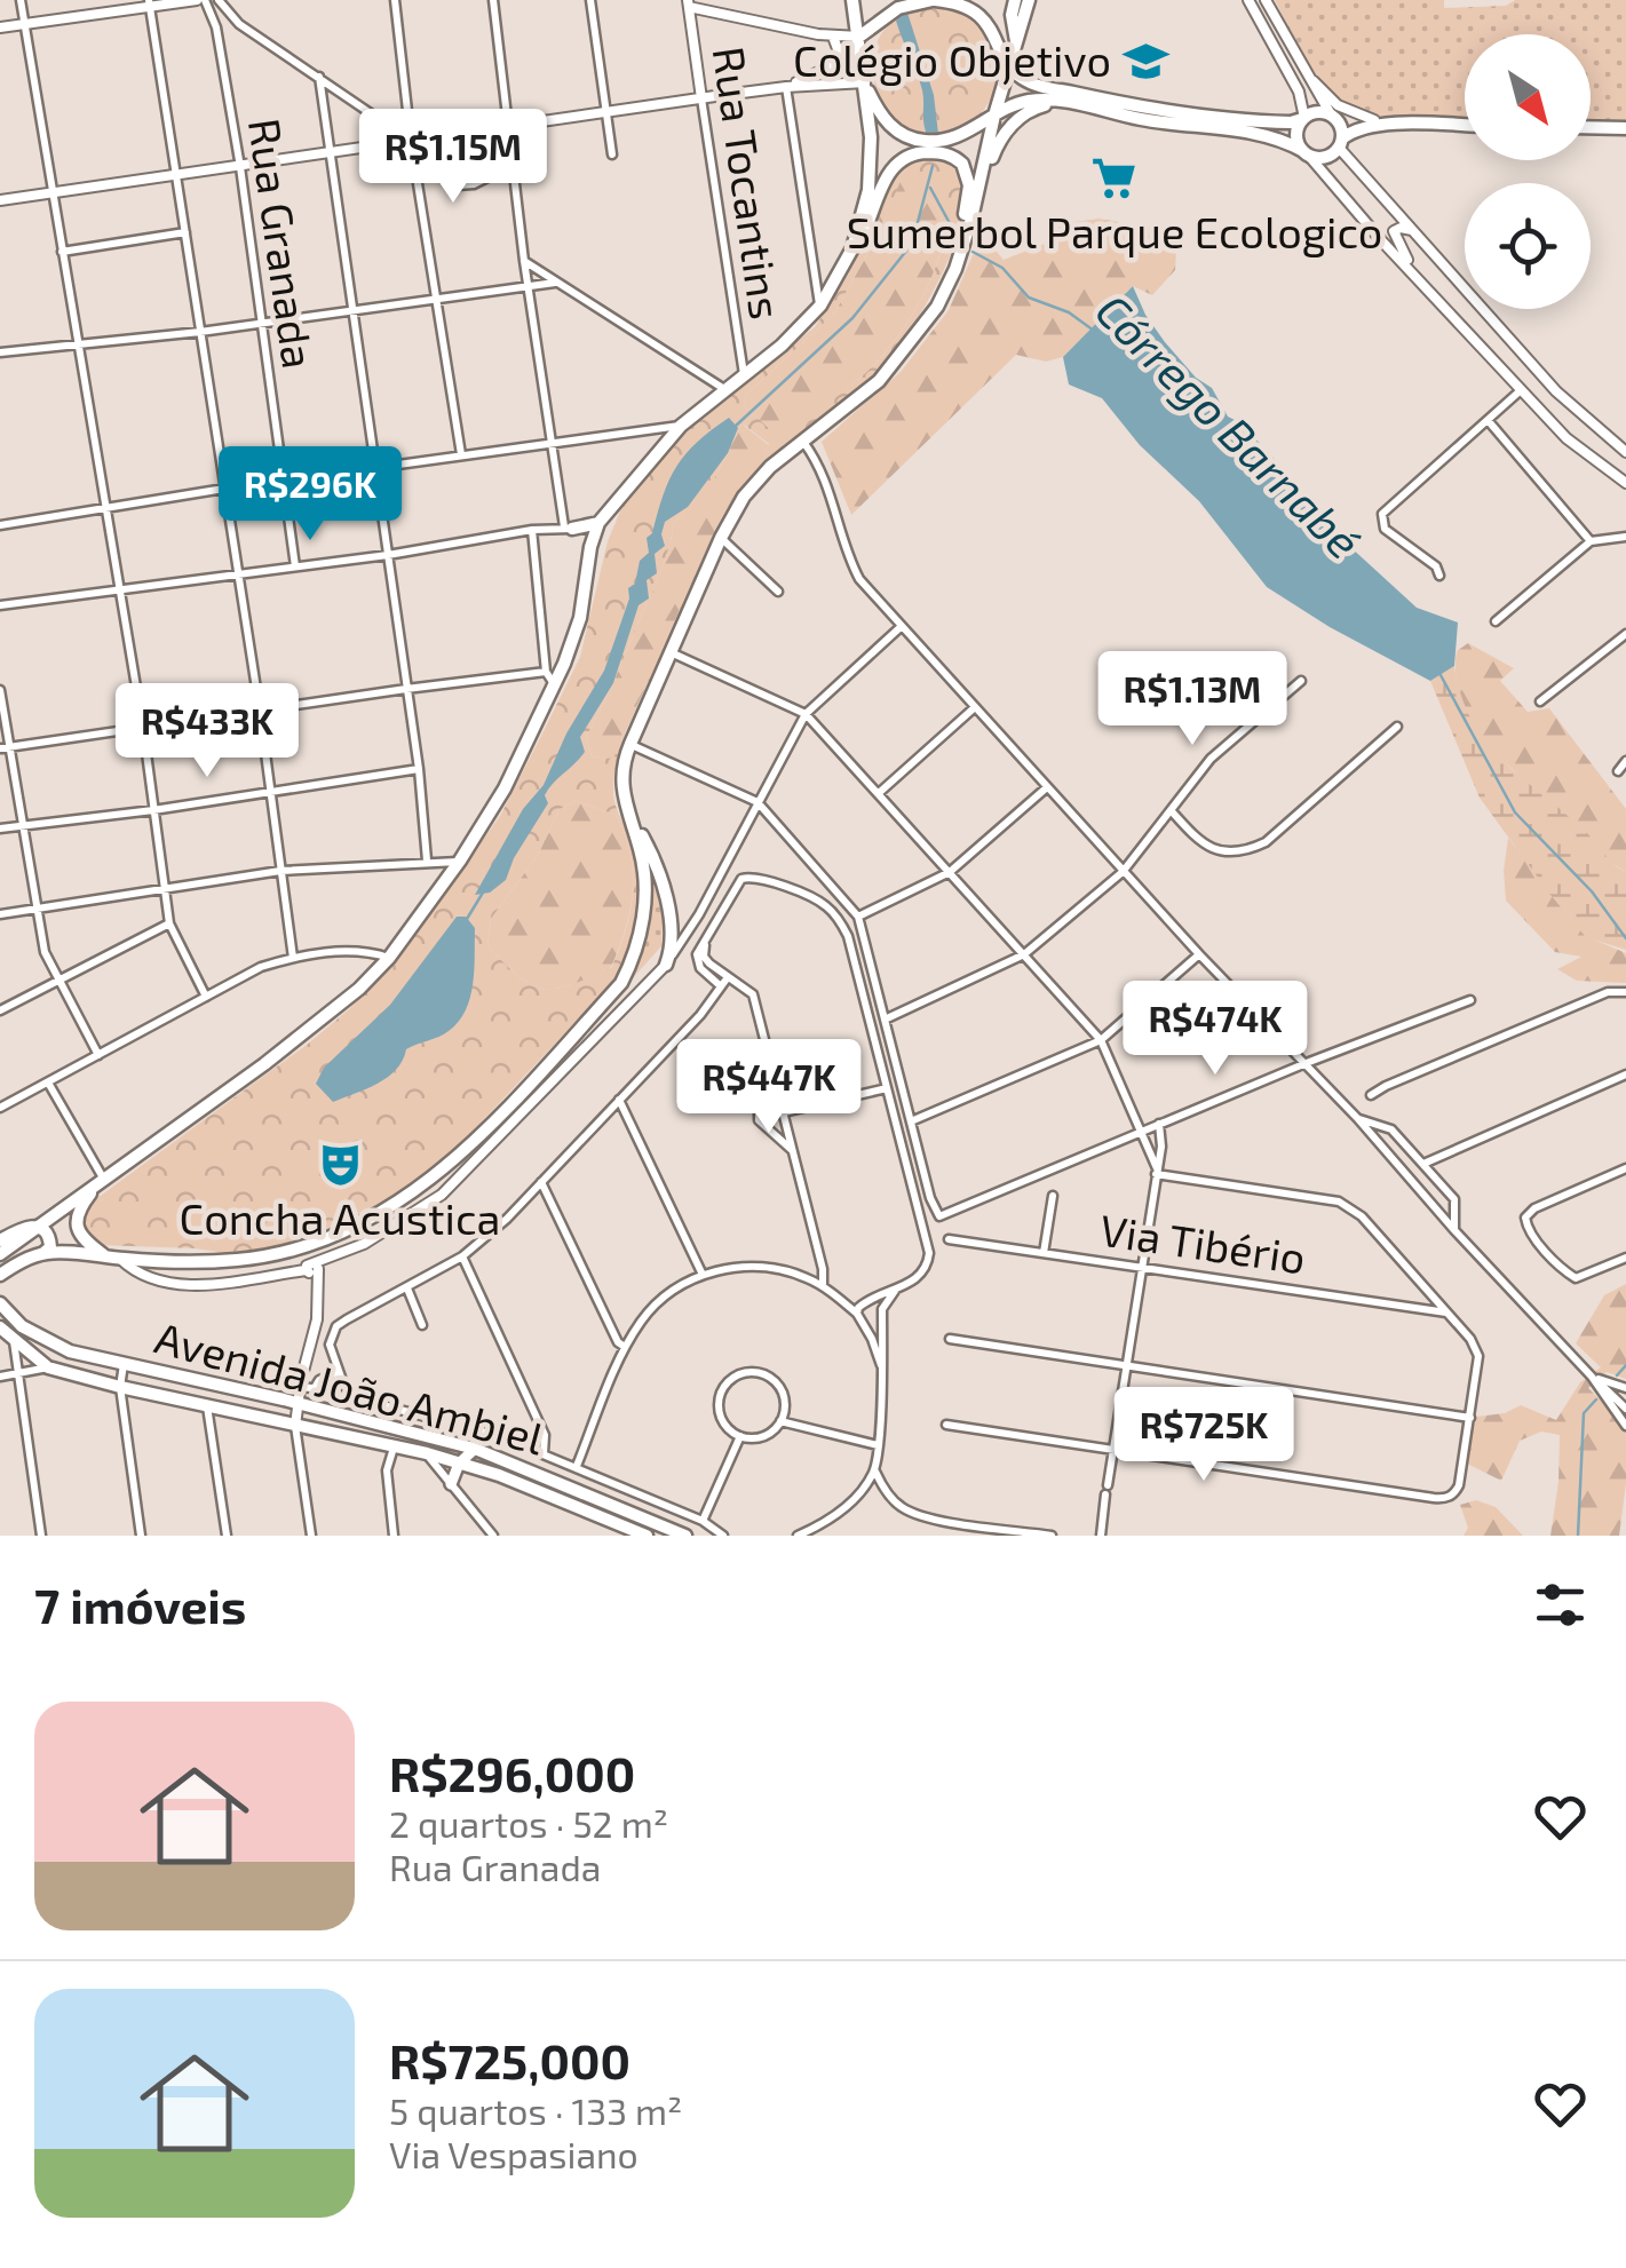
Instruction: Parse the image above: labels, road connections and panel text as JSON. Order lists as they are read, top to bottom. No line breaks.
{"streets":{"main road":["Avenida João Ambiel"],"street":["Rua Tocantins","Rua Granada","Via Tibério"]},"water":["Córrego Barnabé"],"places":{"school or university":["Colégio Objetivo"],"supermarket":["Sumerbol Parque Ecologico"],"theatre":["Concha Acustica"]},"north":"bottom right","page":{"price":["R$1.15M","R$296K","R$1.13M","R$433K","R$474K","R$447K","R$725K"],"heading":"7 imóveis","list":[{"name":"R$296,000","note":"2 quartos · 52 m² · Rua Granada"},{"name":"R$725,000","note":"5 quartos · 133 m² · Via Vespasiano"}]}}
